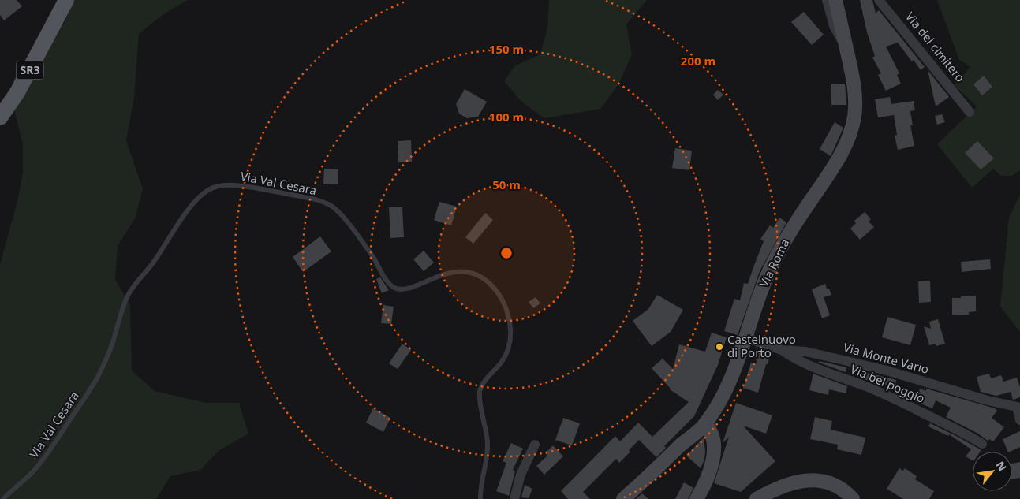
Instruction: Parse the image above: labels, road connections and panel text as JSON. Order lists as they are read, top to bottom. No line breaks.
{"streets":{"main road":["SR3","Via Roma"],"street":["Via del cimitero","Via Monte Vario","Via bel poggio"],"lane":["Via Val Cesara"]},"crossings":[["Via Roma","Via Monte Vario"],["Via Monte Vario","Via bel poggio"]],"places":["Castelnuovo di Porto"],"north":"top right","rings":["150 m","200 m","100 m","50 m"]}
